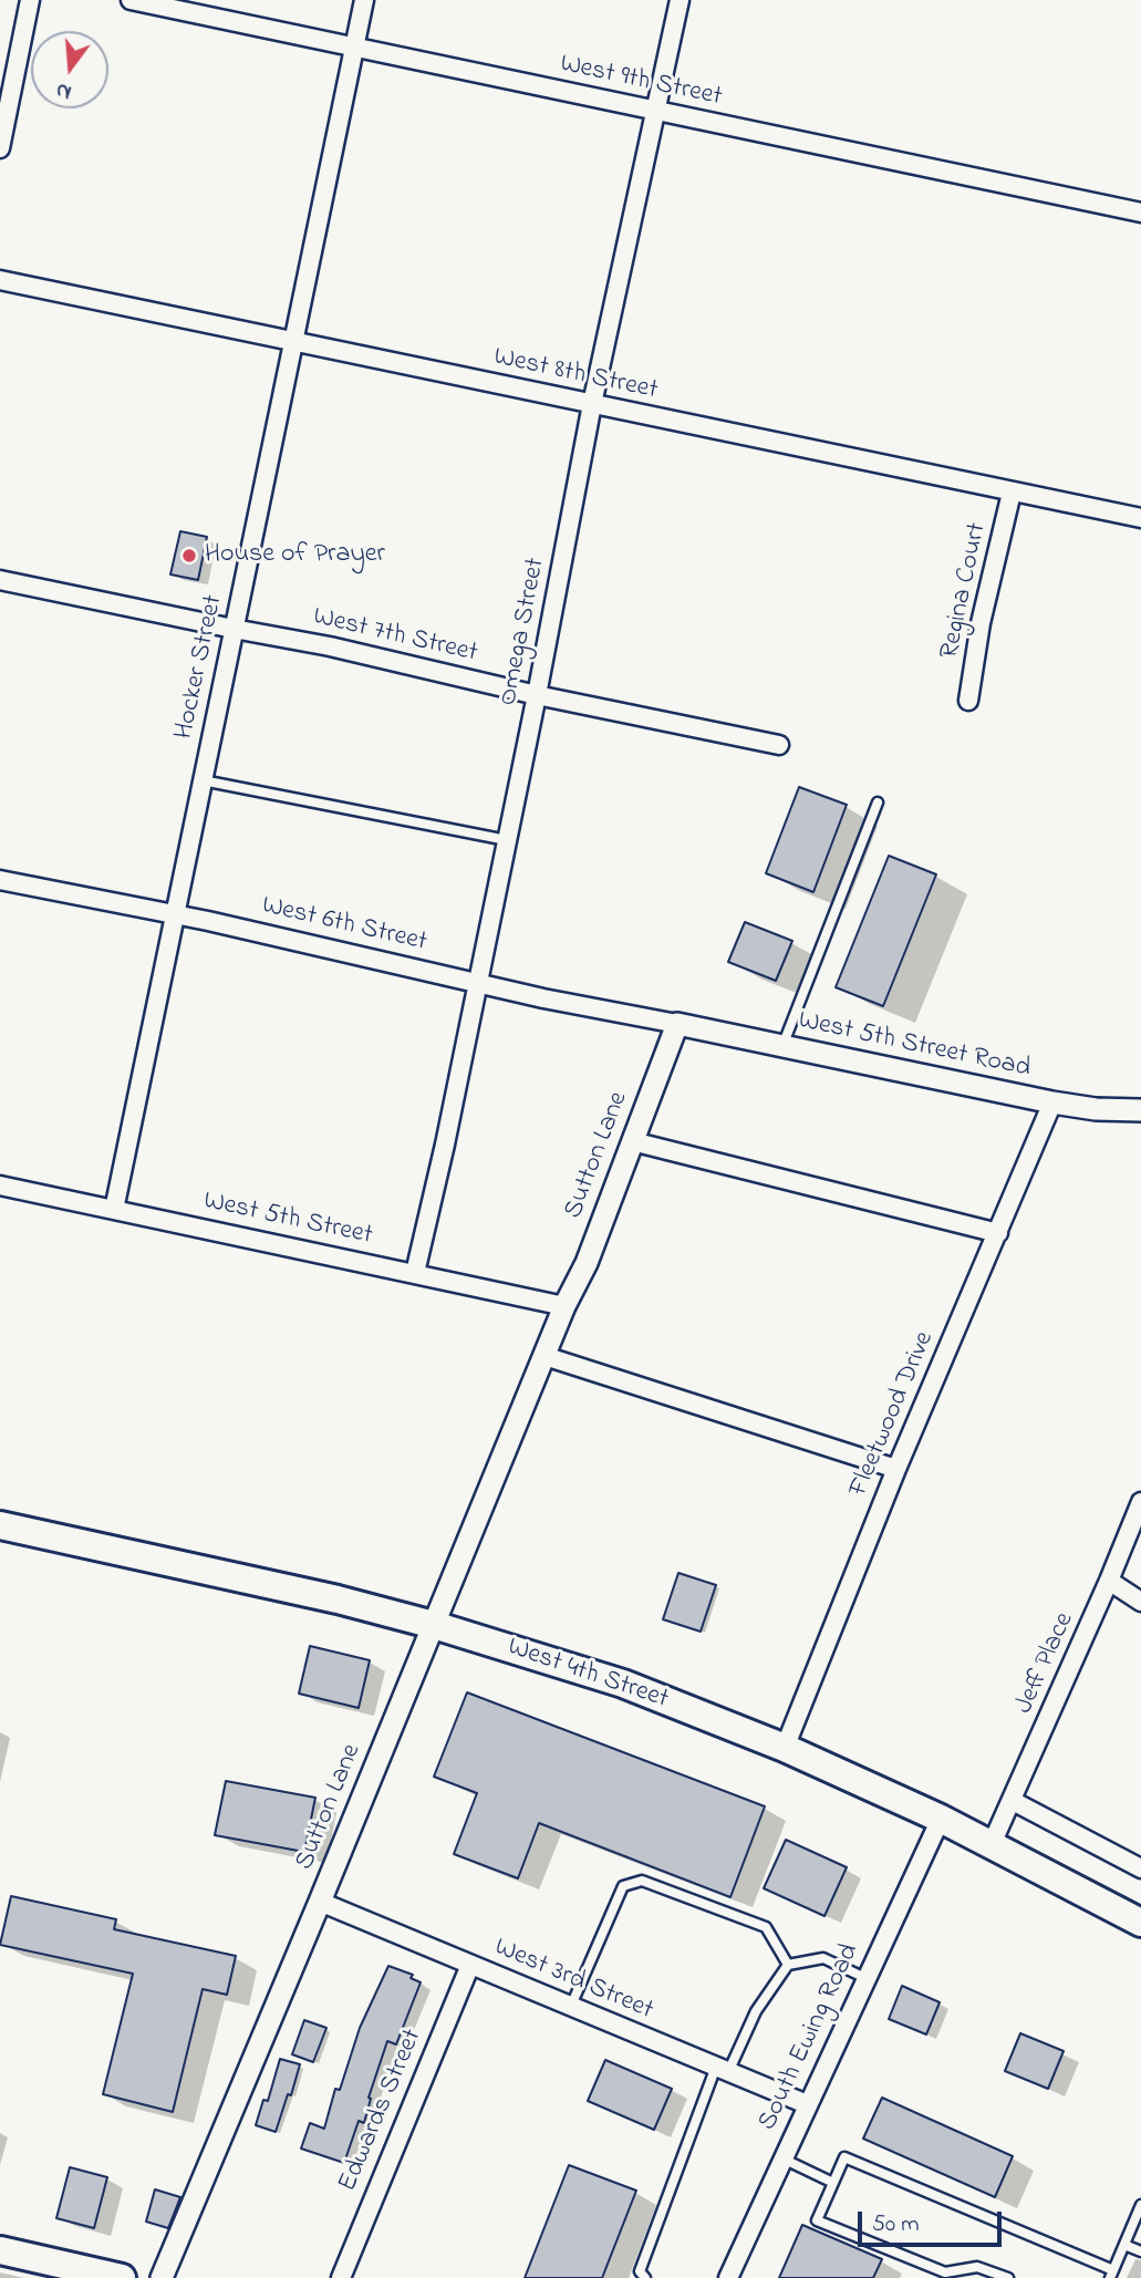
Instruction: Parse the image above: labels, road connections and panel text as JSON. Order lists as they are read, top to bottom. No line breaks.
{"streets":{"main road":["West 4th Street"],"street":["West 9th Street","West 8th Street","Regina Court","Omega Street","West 7th Street","Hocker Street","West 6th Street","West 5th Street Road","Sutton Lane","West 5th Street","Fleetwood Drive","Jeff Place","West 3rd Street","South Ewing Road","Edwards Street"]},"crossings":[["West 9th Street","Omega Street"],["West 9th Street","Hocker Street"],["West 8th Street","Regina Court"],["West 8th Street","Omega Street"],["West 8th Street","Hocker Street"],["Omega Street","West 7th Street"],["Omega Street","West 6th Street"],["Omega Street","West 5th Street"],["West 7th Street","Hocker Street"],["Hocker Street","West 6th Street"],["Hocker Street","West 5th Street"],["West 6th Street","West 5th Street Road"],["West 6th Street","Sutton Lane"],["West 5th Street Road","Sutton Lane"],["West 5th Street Road","Fleetwood Drive"],["Sutton Lane","West 5th Street"],["Sutton Lane","West 4th Street"],["Sutton Lane","West 3rd Street"],["Fleetwood Drive","West 4th Street"],["Jeff Place","West 4th Street"],["West 4th Street","South Ewing Road"],["West 3rd Street","South Ewing Road"],["West 3rd Street","Edwards Street"]],"places":["House of Prayer"],"scale_bar":"50 m","north":"bottom"}
